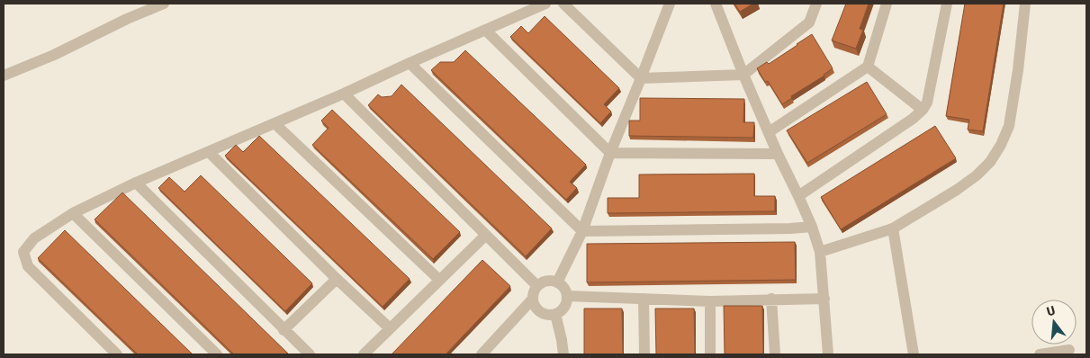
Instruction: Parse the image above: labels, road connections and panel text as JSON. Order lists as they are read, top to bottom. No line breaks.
{"north":"top"}
